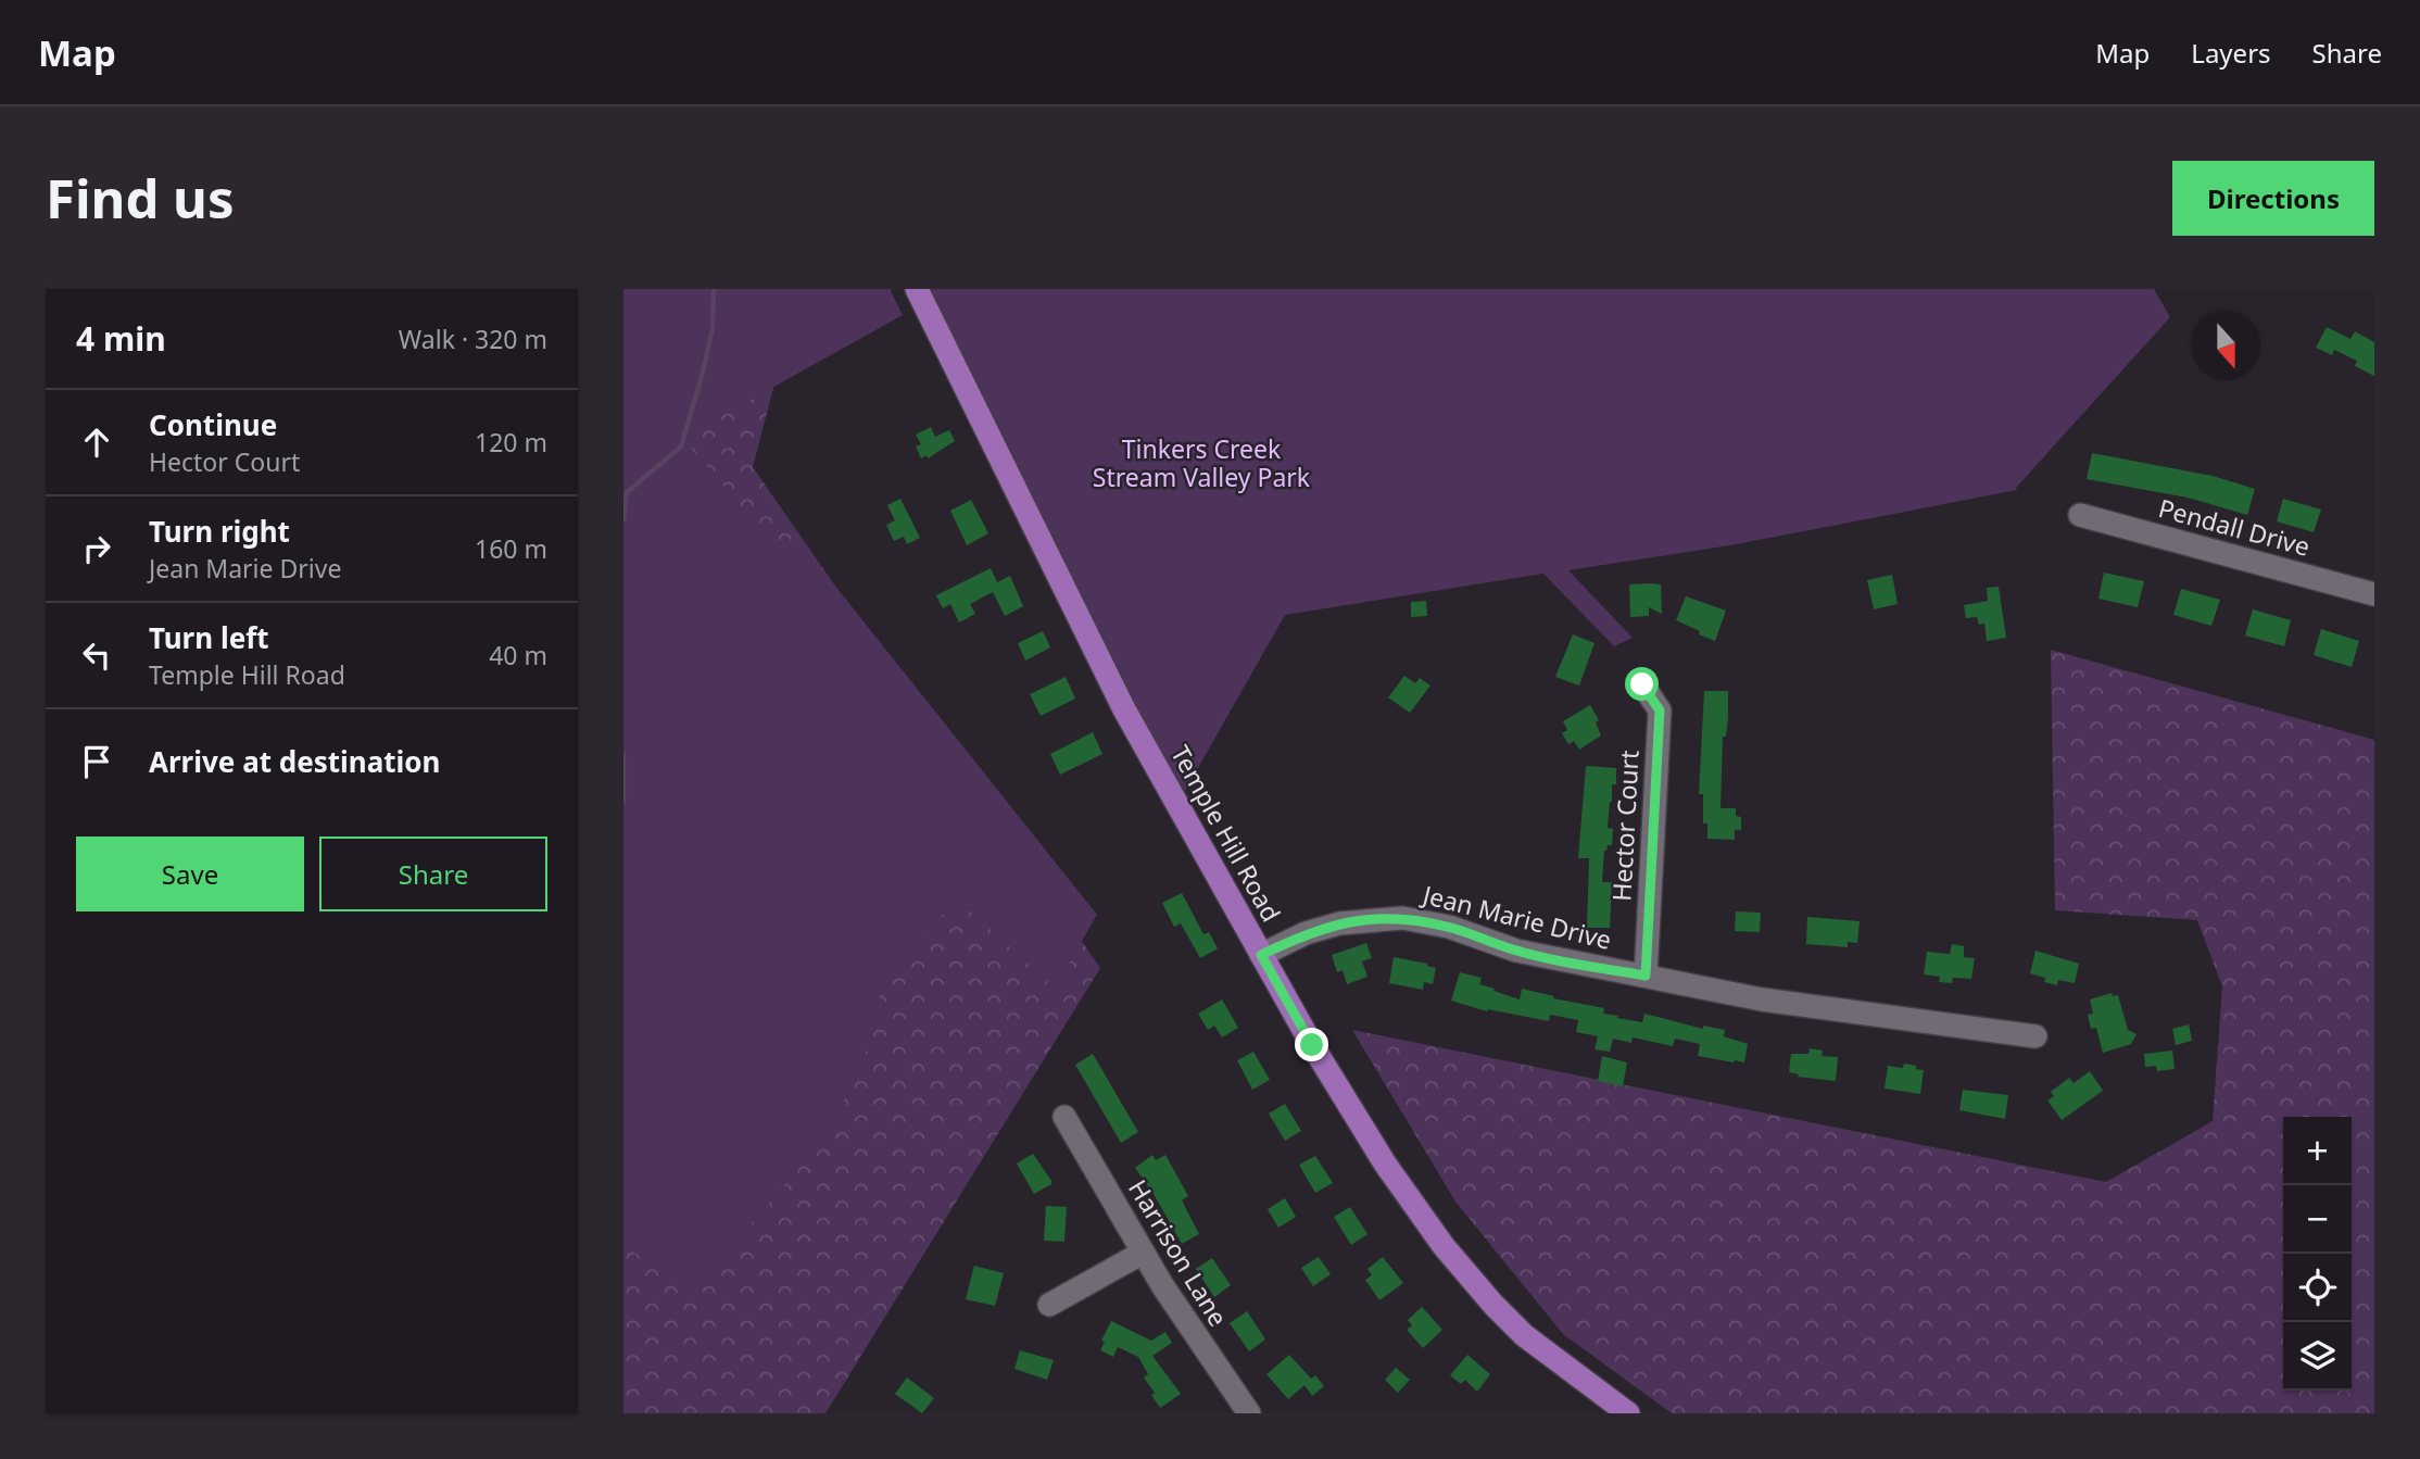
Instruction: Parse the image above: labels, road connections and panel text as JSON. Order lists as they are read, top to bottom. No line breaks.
{"streets":{"main road":["Temple Hill Road"],"street":["Pendall Drive","Hector Court","Jean Marie Drive","Harrison Lane"]},"crossings":[["Hector Court","Jean Marie Drive"],["Temple Hill Road","Jean Marie Drive"]],"parks":["Tinkers Creek Stream Valley Park"],"north":"bottom","page":{"header":"Map","nav":["Map","Layers","Share"],"buttons":["Directions",["Save","Share"]],"title":"Find us","heading":["4 min","Walk · 320 m"],"list":[["Continue","Hector Court","120 m"],["Turn right","Jean Marie Drive","160 m"],["Turn left","Temple Hill Road","40 m"],"Arrive at destination"],"map_buttons":["+","−"]}}
